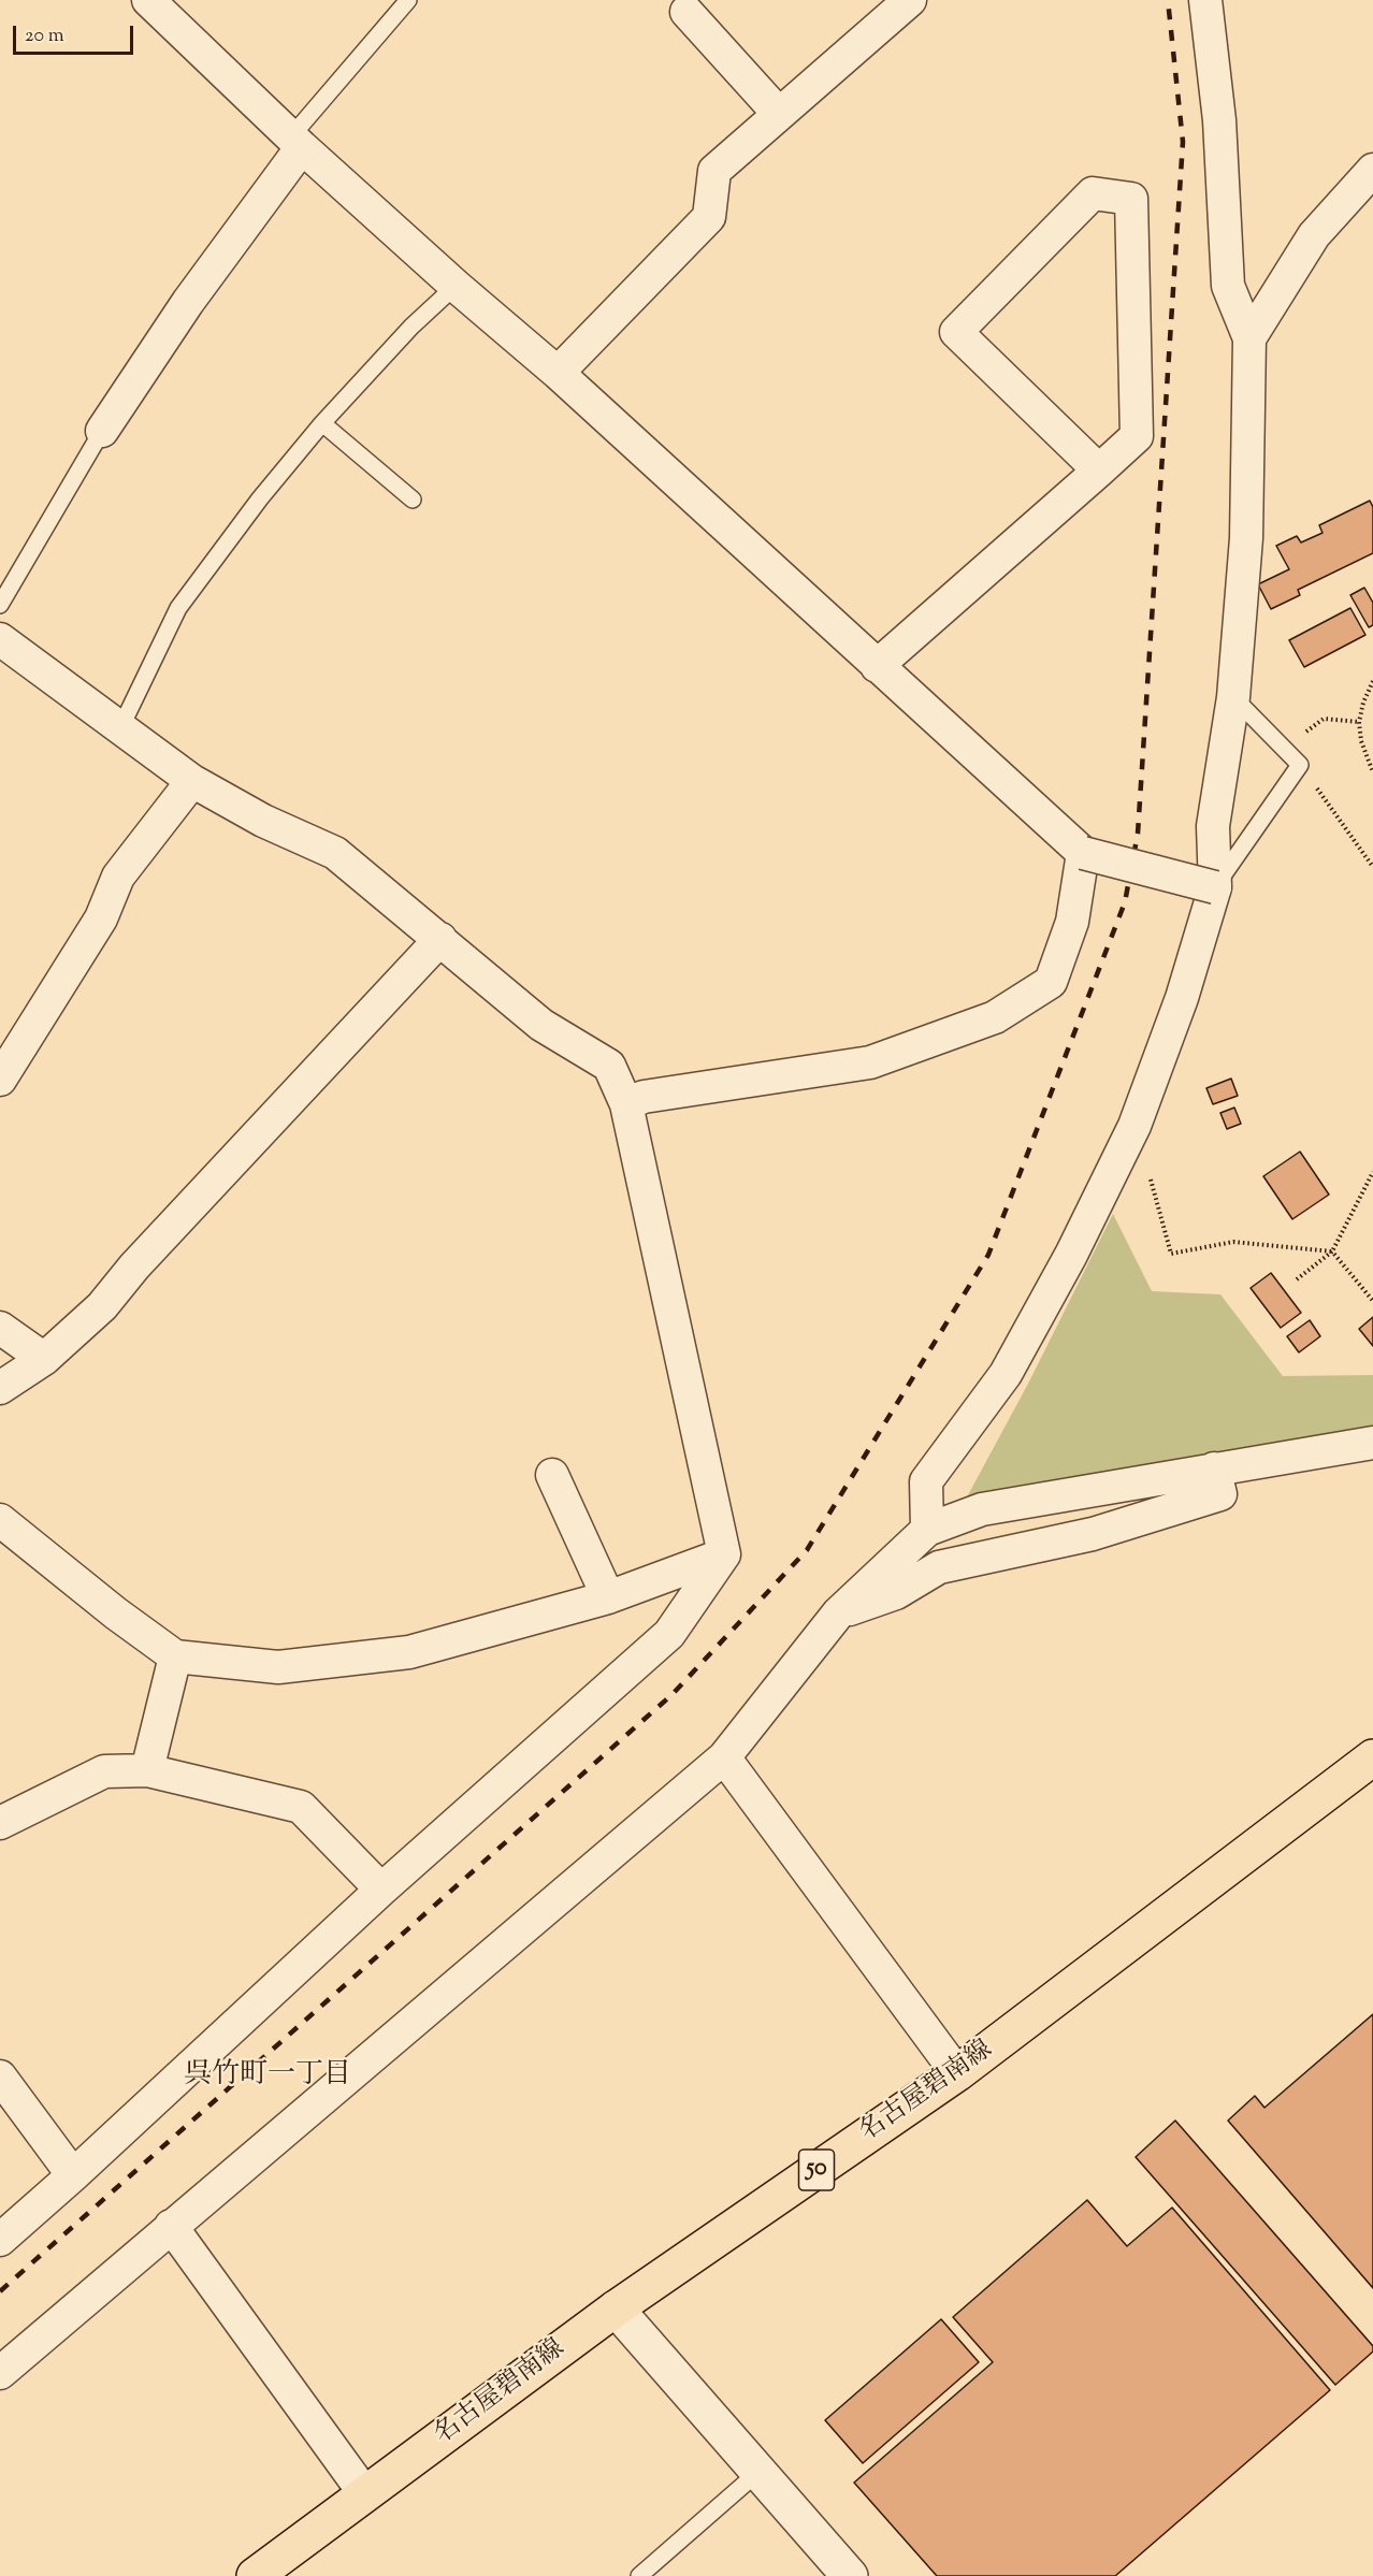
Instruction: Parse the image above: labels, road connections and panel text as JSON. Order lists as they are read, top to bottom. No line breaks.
{"streets":{"main road":["名古屋碧南線","50"]},"districts":["呉竹町一丁目"],"scale_bar":"20 m"}
